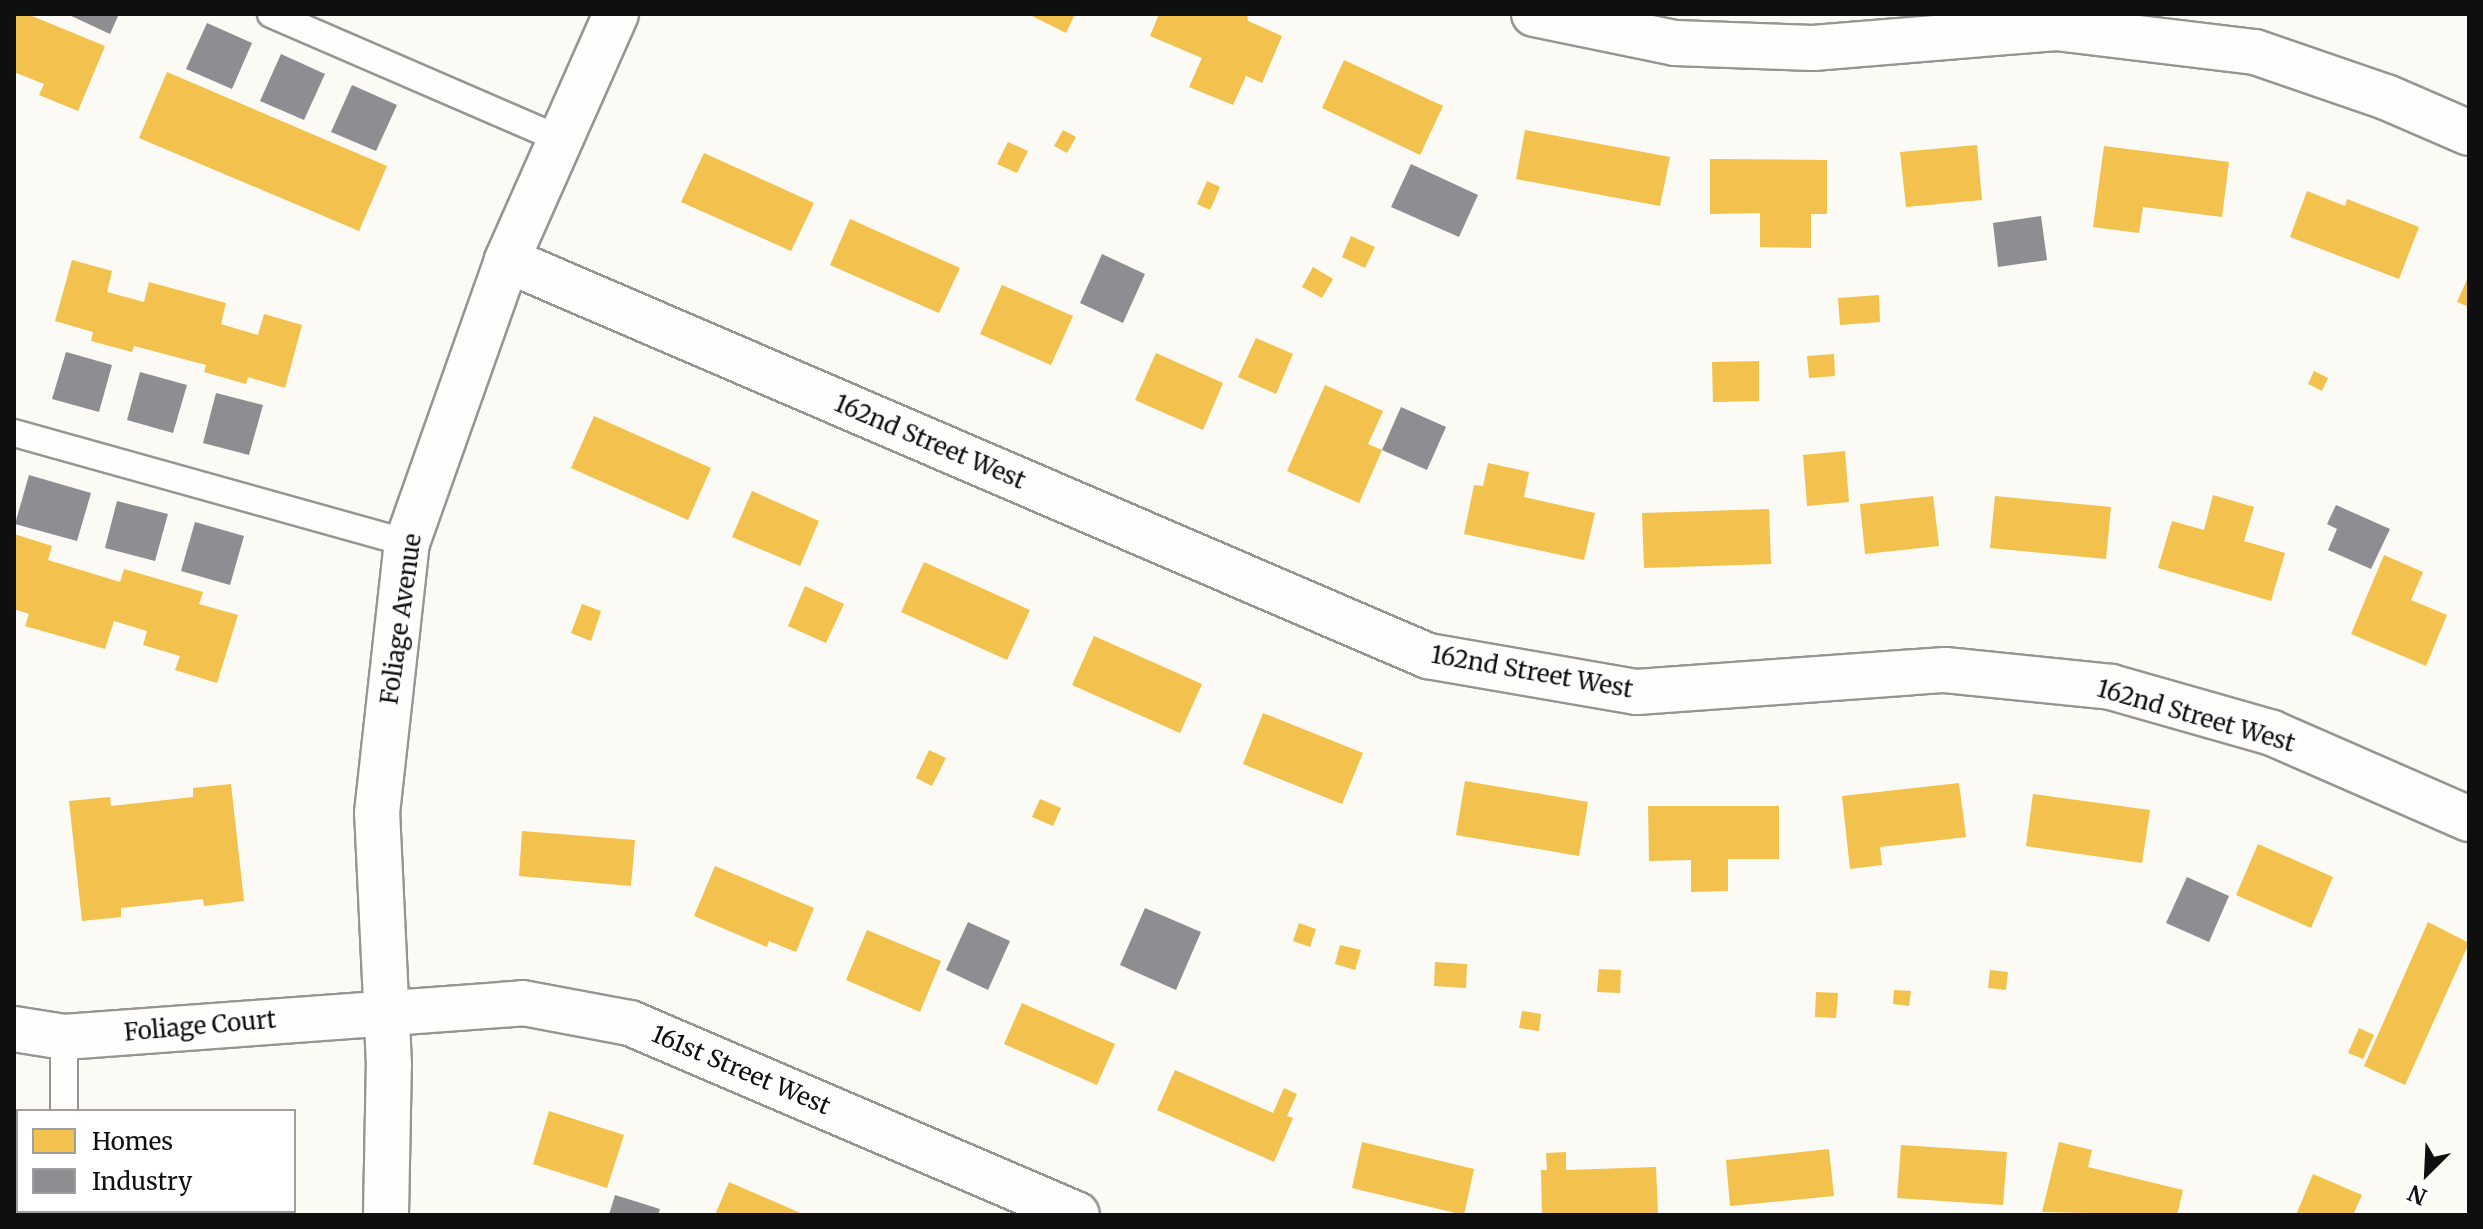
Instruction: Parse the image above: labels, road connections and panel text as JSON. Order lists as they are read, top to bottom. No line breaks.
{"streets":{"street":["162nd Street West","Foliage Avenue","Foliage Court","161st Street West"]},"crossings":[["162nd Street West","Foliage Avenue"],["Foliage Avenue","Foliage Court"],["Foliage Avenue","161st Street West"],["Foliage Court","161st Street West"]],"legend":["Homes","Industry"],"north":"bottom left"}
